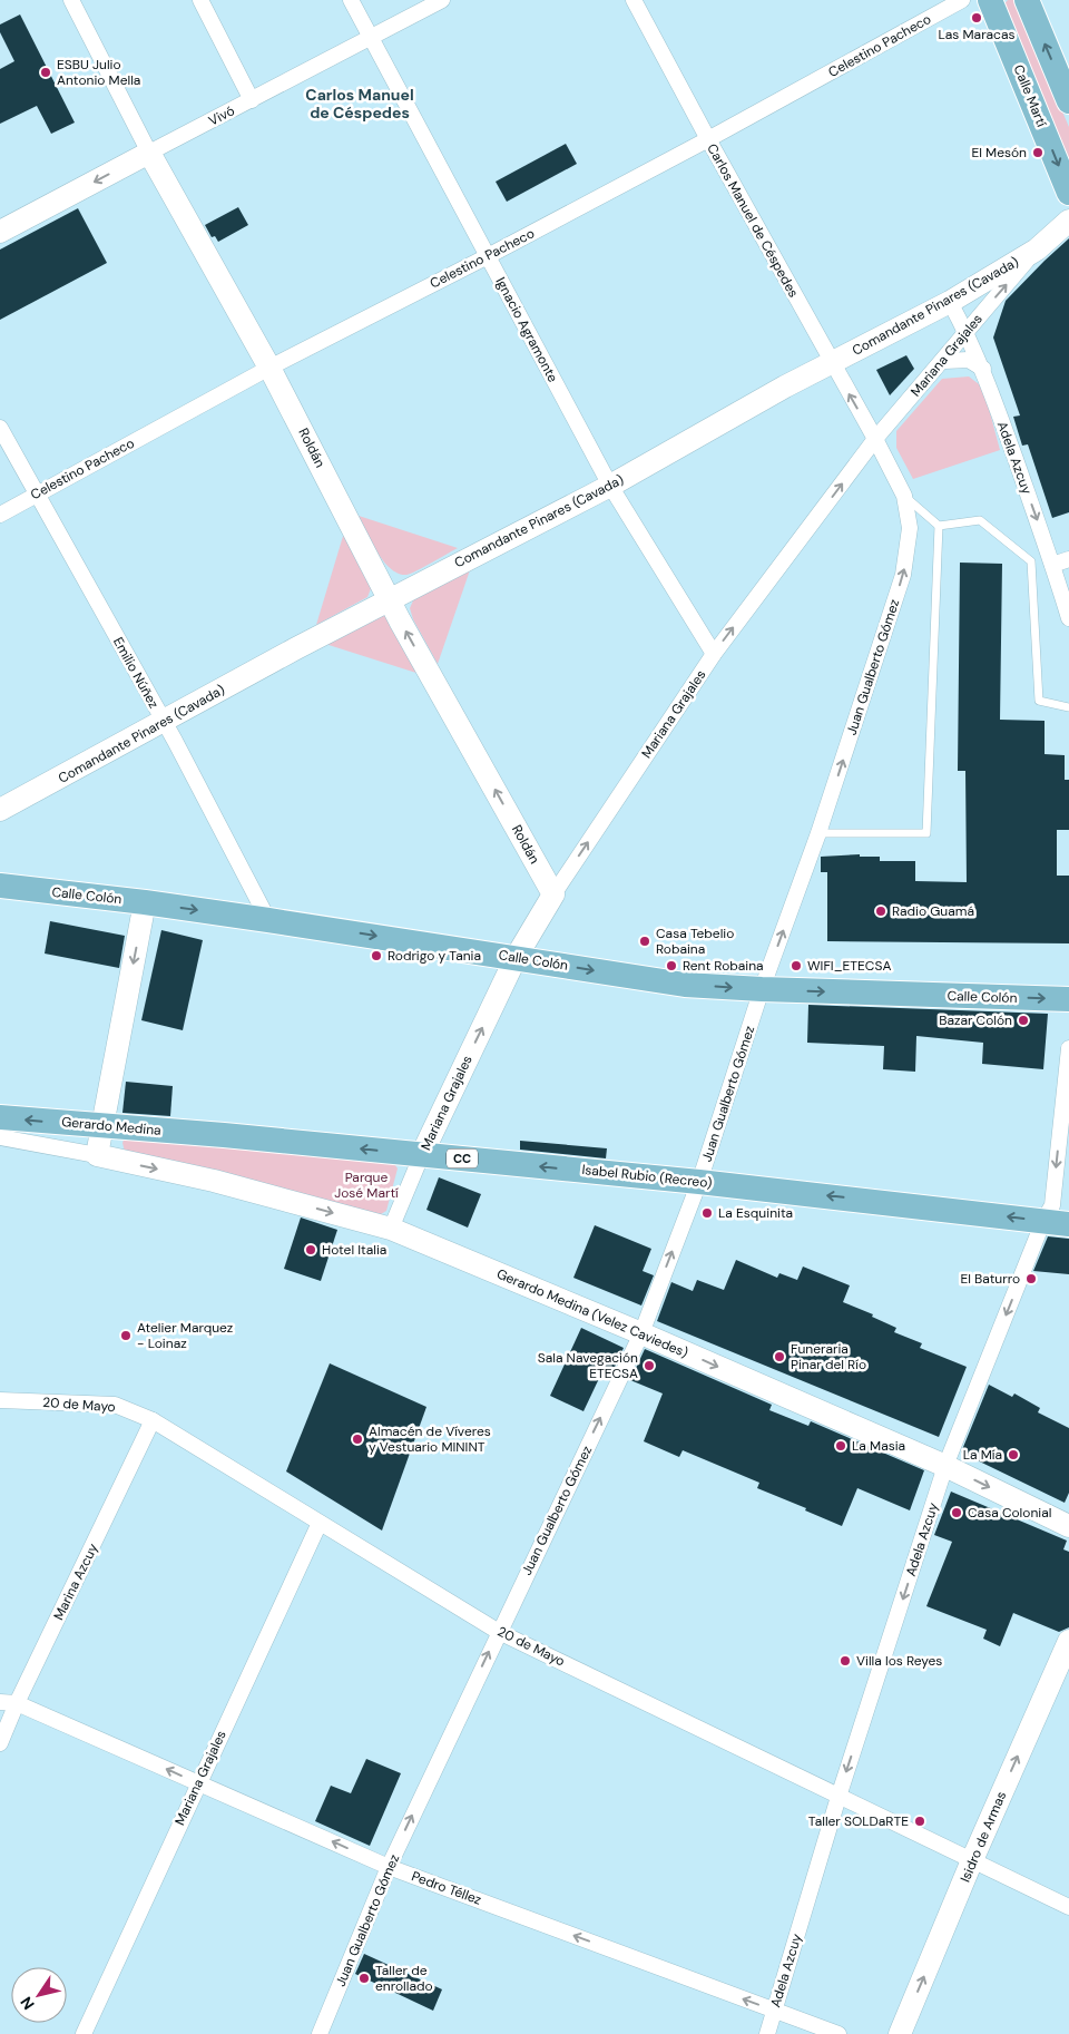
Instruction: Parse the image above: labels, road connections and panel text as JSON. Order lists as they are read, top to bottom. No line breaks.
{"streets":{"main road":["Calle Martí","Calle Colón","Gerardo Medina","CC","Isabel Rubio (Recreo)"],"street":["Celestino Pacheco","Vivó","Carlos Manuel de Céspedes","Comandante Pinares (Cavada)","Ignacio Agramonte","Mariana Grajales","Roldán","Adela Azcuy","Juan Gualberto Gómez","Emilio Núñez","Gerardo Medina (Velez Caviedes)","20 de Mayo","Marina Azcuy","Isidro de Armas","Pedro Téllez"]},"crossings":[["Celestino Pacheco","Carlos Manuel de Céspedes"],["Celestino Pacheco","Ignacio Agramonte"],["Celestino Pacheco","Roldán"],["Celestino Pacheco","Emilio Núñez"],["Vivó","Ignacio Agramonte"],["Vivó","Roldán"],["Carlos Manuel de Céspedes","Comandante Pinares (Cavada)"],["Carlos Manuel de Céspedes","Mariana Grajales"],["Carlos Manuel de Céspedes","Juan Gualberto Gómez"],["Comandante Pinares (Cavada)","Ignacio Agramonte"],["Comandante Pinares (Cavada)","Mariana Grajales"],["Comandante Pinares (Cavada)","Roldán"],["Comandante Pinares (Cavada)","Adela Azcuy"],["Comandante Pinares (Cavada)","Emilio Núñez"],["Ignacio Agramonte","Mariana Grajales"],["Mariana Grajales","Roldán"],["Mariana Grajales","Adela Azcuy"],["Mariana Grajales","Juan Gualberto Gómez"],["Mariana Grajales","Calle Colón"],["Mariana Grajales","Isabel Rubio (Recreo)"],["Mariana Grajales","Gerardo Medina (Velez Caviedes)"],["Mariana Grajales","20 de Mayo"],["Mariana Grajales","Pedro Téllez"],["Adela Azcuy","Isabel Rubio (Recreo)"],["Adela Azcuy","Gerardo Medina (Velez Caviedes)"],["Adela Azcuy","20 de Mayo"],["Adela Azcuy","Pedro Téllez"],["Juan Gualberto Gómez","Calle Colón"],["Juan Gualberto Gómez","Isabel Rubio (Recreo)"],["Juan Gualberto Gómez","Gerardo Medina (Velez Caviedes)"],["Juan Gualberto Gómez","20 de Mayo"],["Juan Gualberto Gómez","Pedro Téllez"],["Emilio Núñez","Calle Colón"],["Gerardo Medina","Isabel Rubio (Recreo)"],["Gerardo Medina","Gerardo Medina (Velez Caviedes)"],["20 de Mayo","Marina Azcuy"],["20 de Mayo","Isidro de Armas"],["Marina Azcuy","Pedro Téllez"]],"one_way":["Mariana Grajales","Adela Azcuy","Juan Gualberto Gómez","Calle Colón","Isabel Rubio (Recreo)","Gerardo Medina (Velez Caviedes)","Isidro de Armas","Pedro Téllez"],"districts":["Carlos Manuel de Céspedes"],"parks":["Parque José Martí"],"places":["Las Maracas","ESBU Julio Antonio Mella","El Mesón","Radio Guamá","Casa Tebelio Robaina","Rodrigo y Tania","Rent Robaina","WIFI_ETECSA","Bazar Colón","La Esquinita","Hotel Italia","El Baturro","Atelier Marquez - Loinaz","Funeraria Pinar del Río","Sala Navegación ETECSA","Almacén de Víveres y Vestuario MININT","La Masia","La Mía","Casa Colonial","Villa los Reyes","Taller SOLDaRTE","Taller de enrollado"],"north":"bottom left"}
